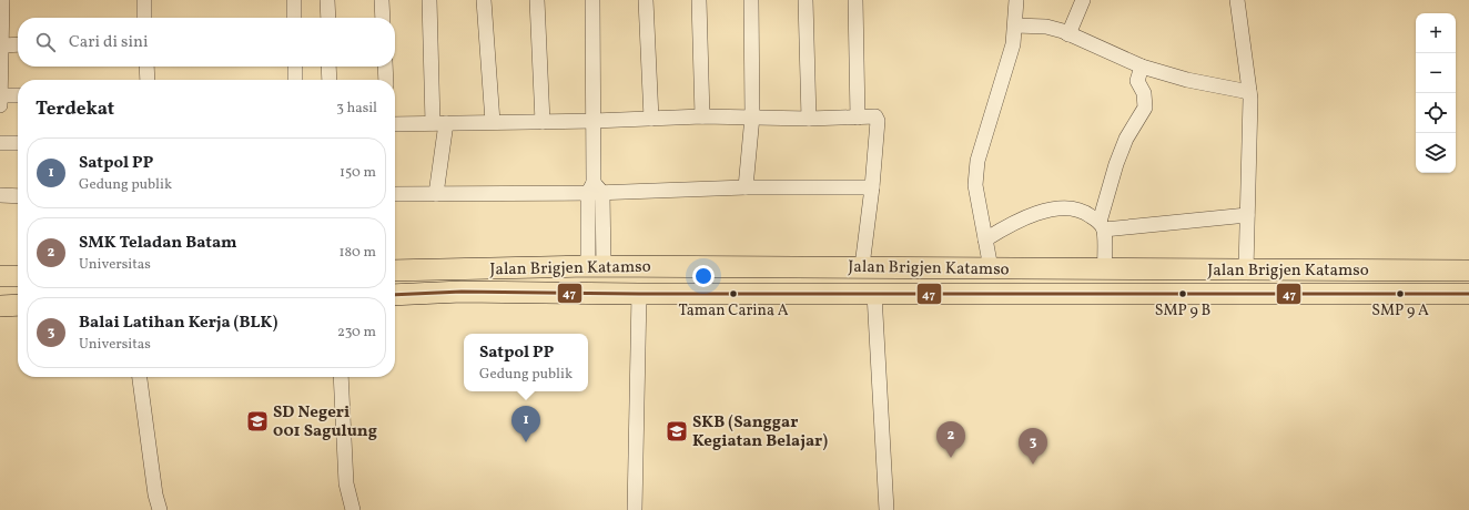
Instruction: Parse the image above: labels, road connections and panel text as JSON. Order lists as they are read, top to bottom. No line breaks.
{"streets":{"highway":["Jalan Brigjen Katamso"]},"places":{"other":["Taman Carina A","SMP 9 B","SMP 9 A"],"school or university":["SD Negeri 001 Sagulung","SKB (Sanggar Kegiatan Belajar)"]},"lines":["transit line 47"],"page":{"map_buttons":["+","−"],"search":"Cari di sini","heading":["Terdekat","3 hasil"],"list":[{"mark":"1","name":"Satpol PP","note":"Gedung publik","value":"150 m"},{"mark":"2","name":"SMK Teladan Batam","note":"Universitas","value":"180 m"},{"mark":"3","name":"Balai Latihan Kerja (BLK)","note":"Universitas","value":"230 m"}],"popup":["Satpol PP","Gedung publik"],"pins":["1","2","3"]}}
